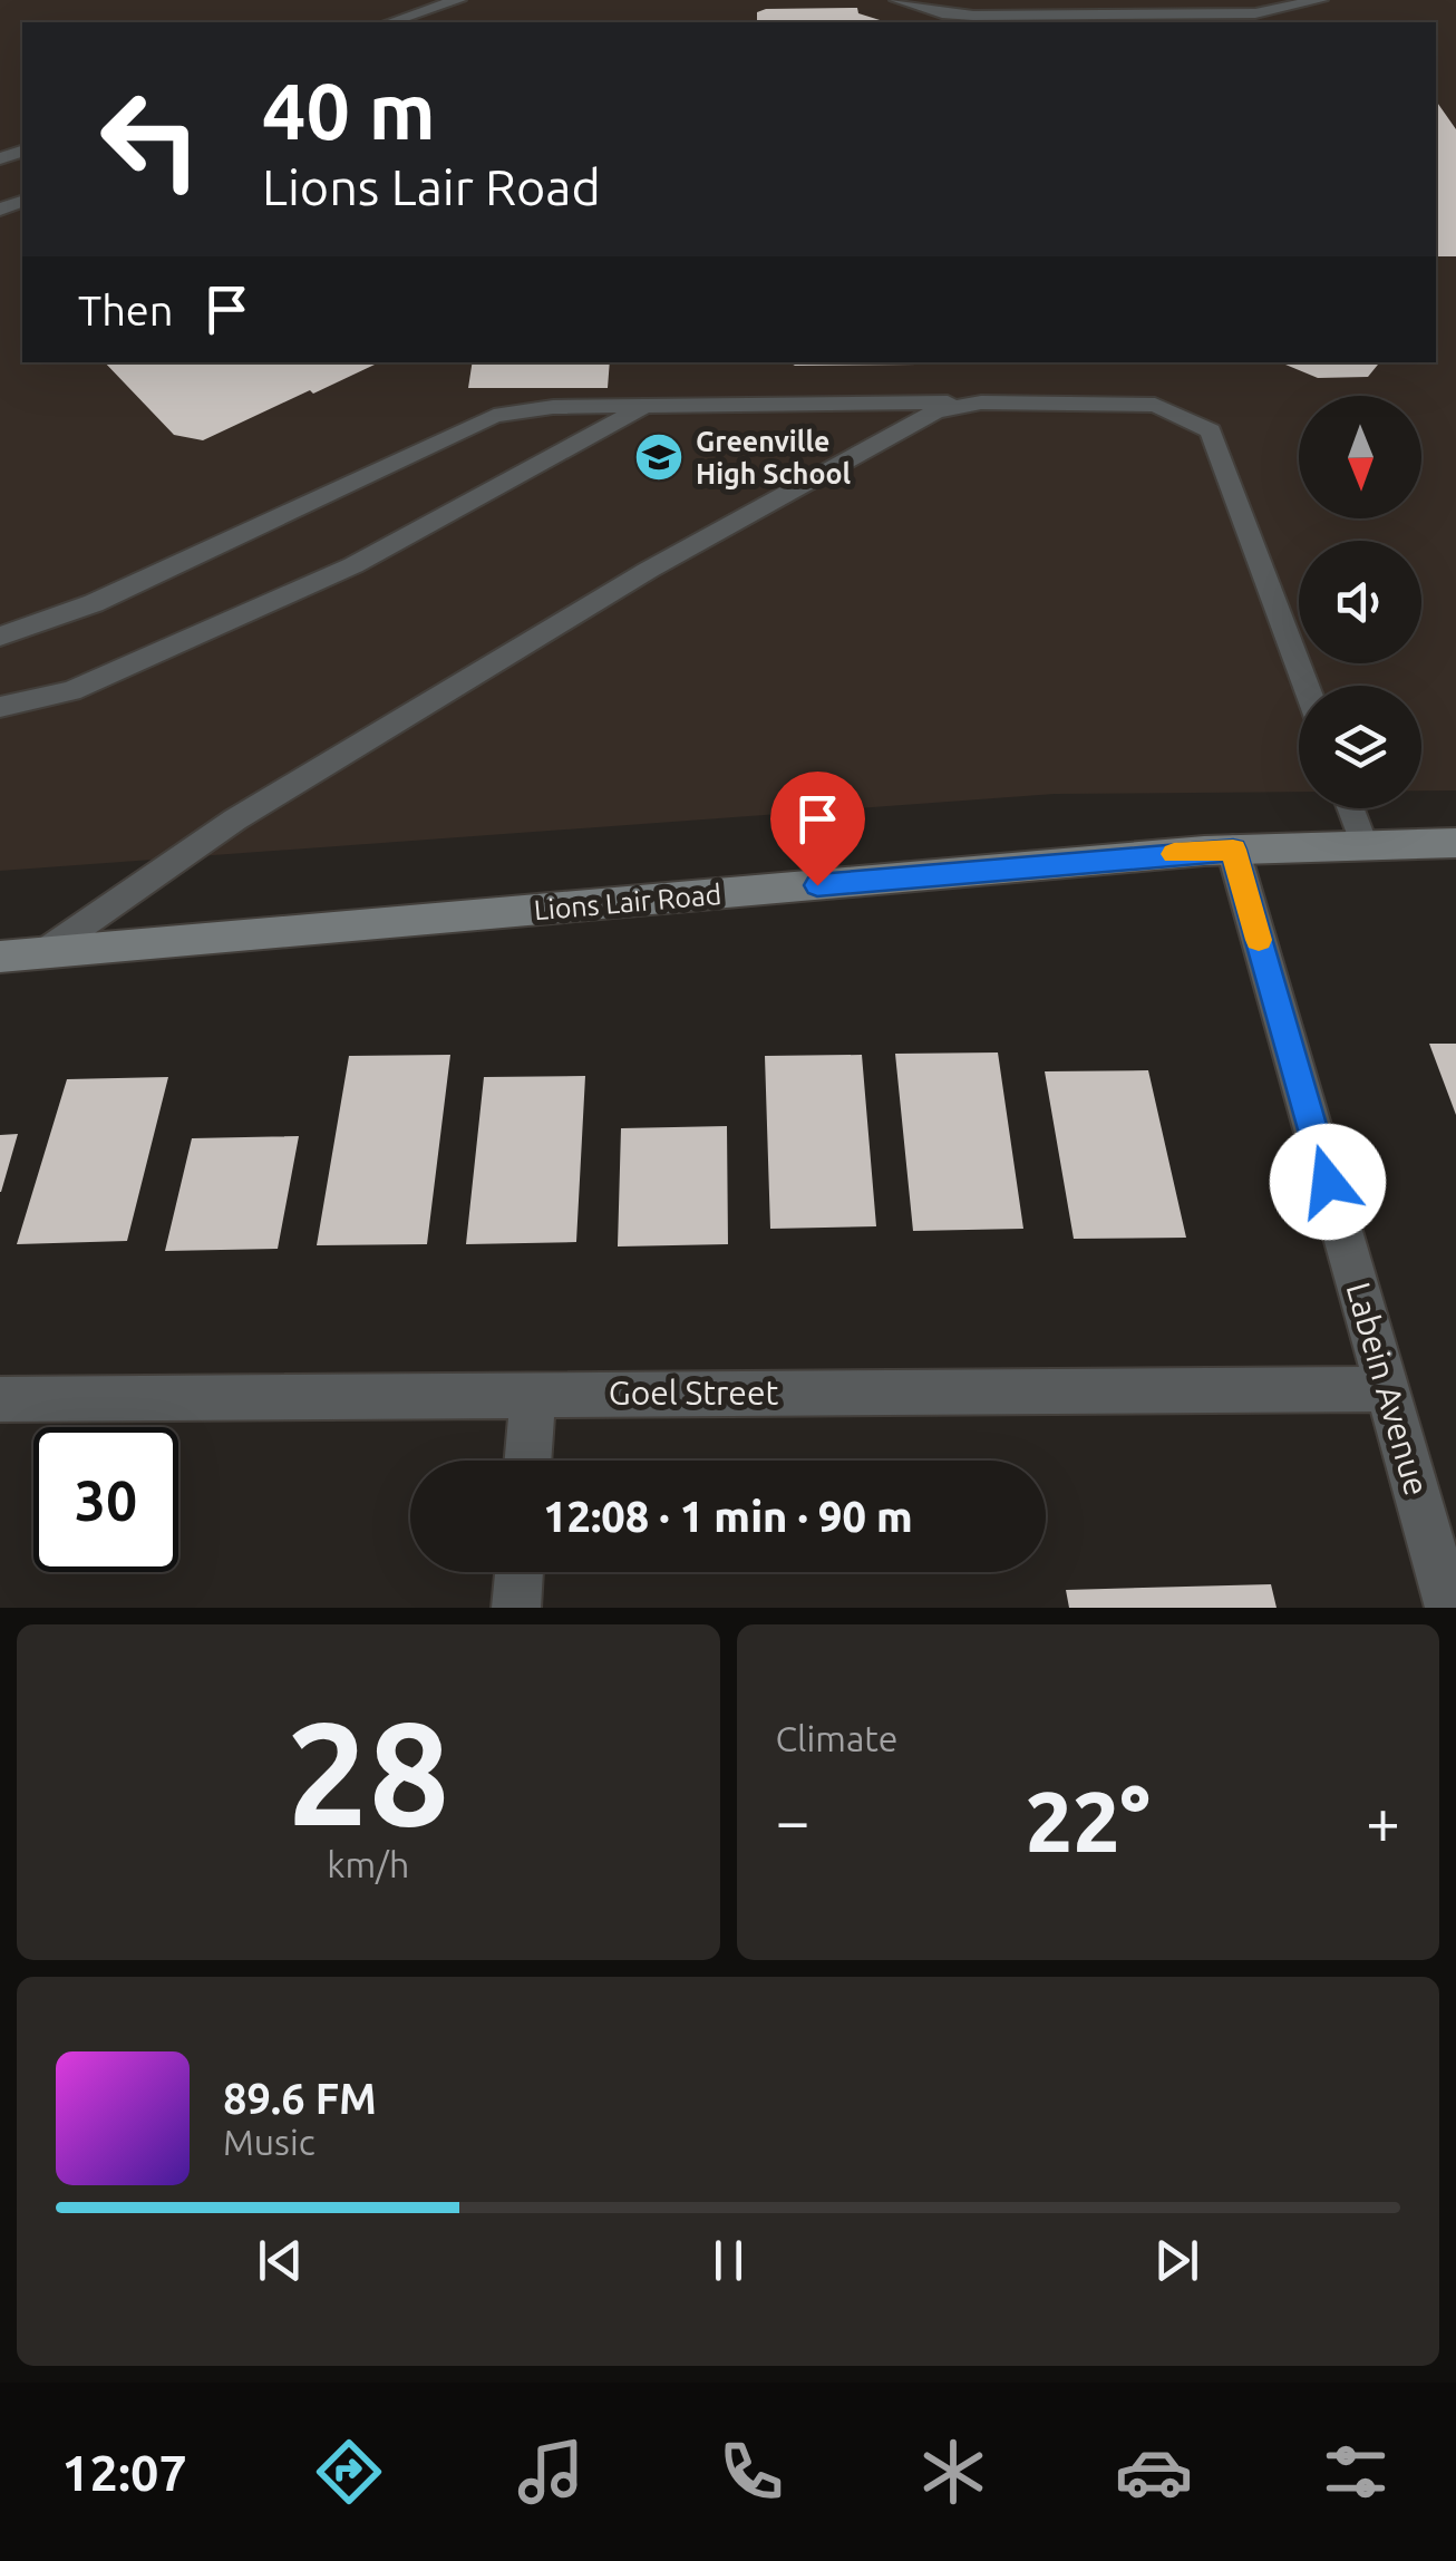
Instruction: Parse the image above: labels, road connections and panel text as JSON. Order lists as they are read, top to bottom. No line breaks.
{"streets":{"street":["Lions Lair Road","Labein Avenue","Goel Street"]},"crossings":[["Lions Lair Road","Labein Avenue"],["Labein Avenue","Goel Street"]],"places":{"school or university":["Greenville High School"]},"north":"bottom","page":{"turn":["40 m","Lions Lair Road"],"then":"Then","limit":"30","trip":"12:08 · 1 min · 90 m","tile":[["28","km/h"],"Climate"],"heat":["−","22°","+"],"song":["89.6 FM","Music"],"tabs":"12:07"}}
